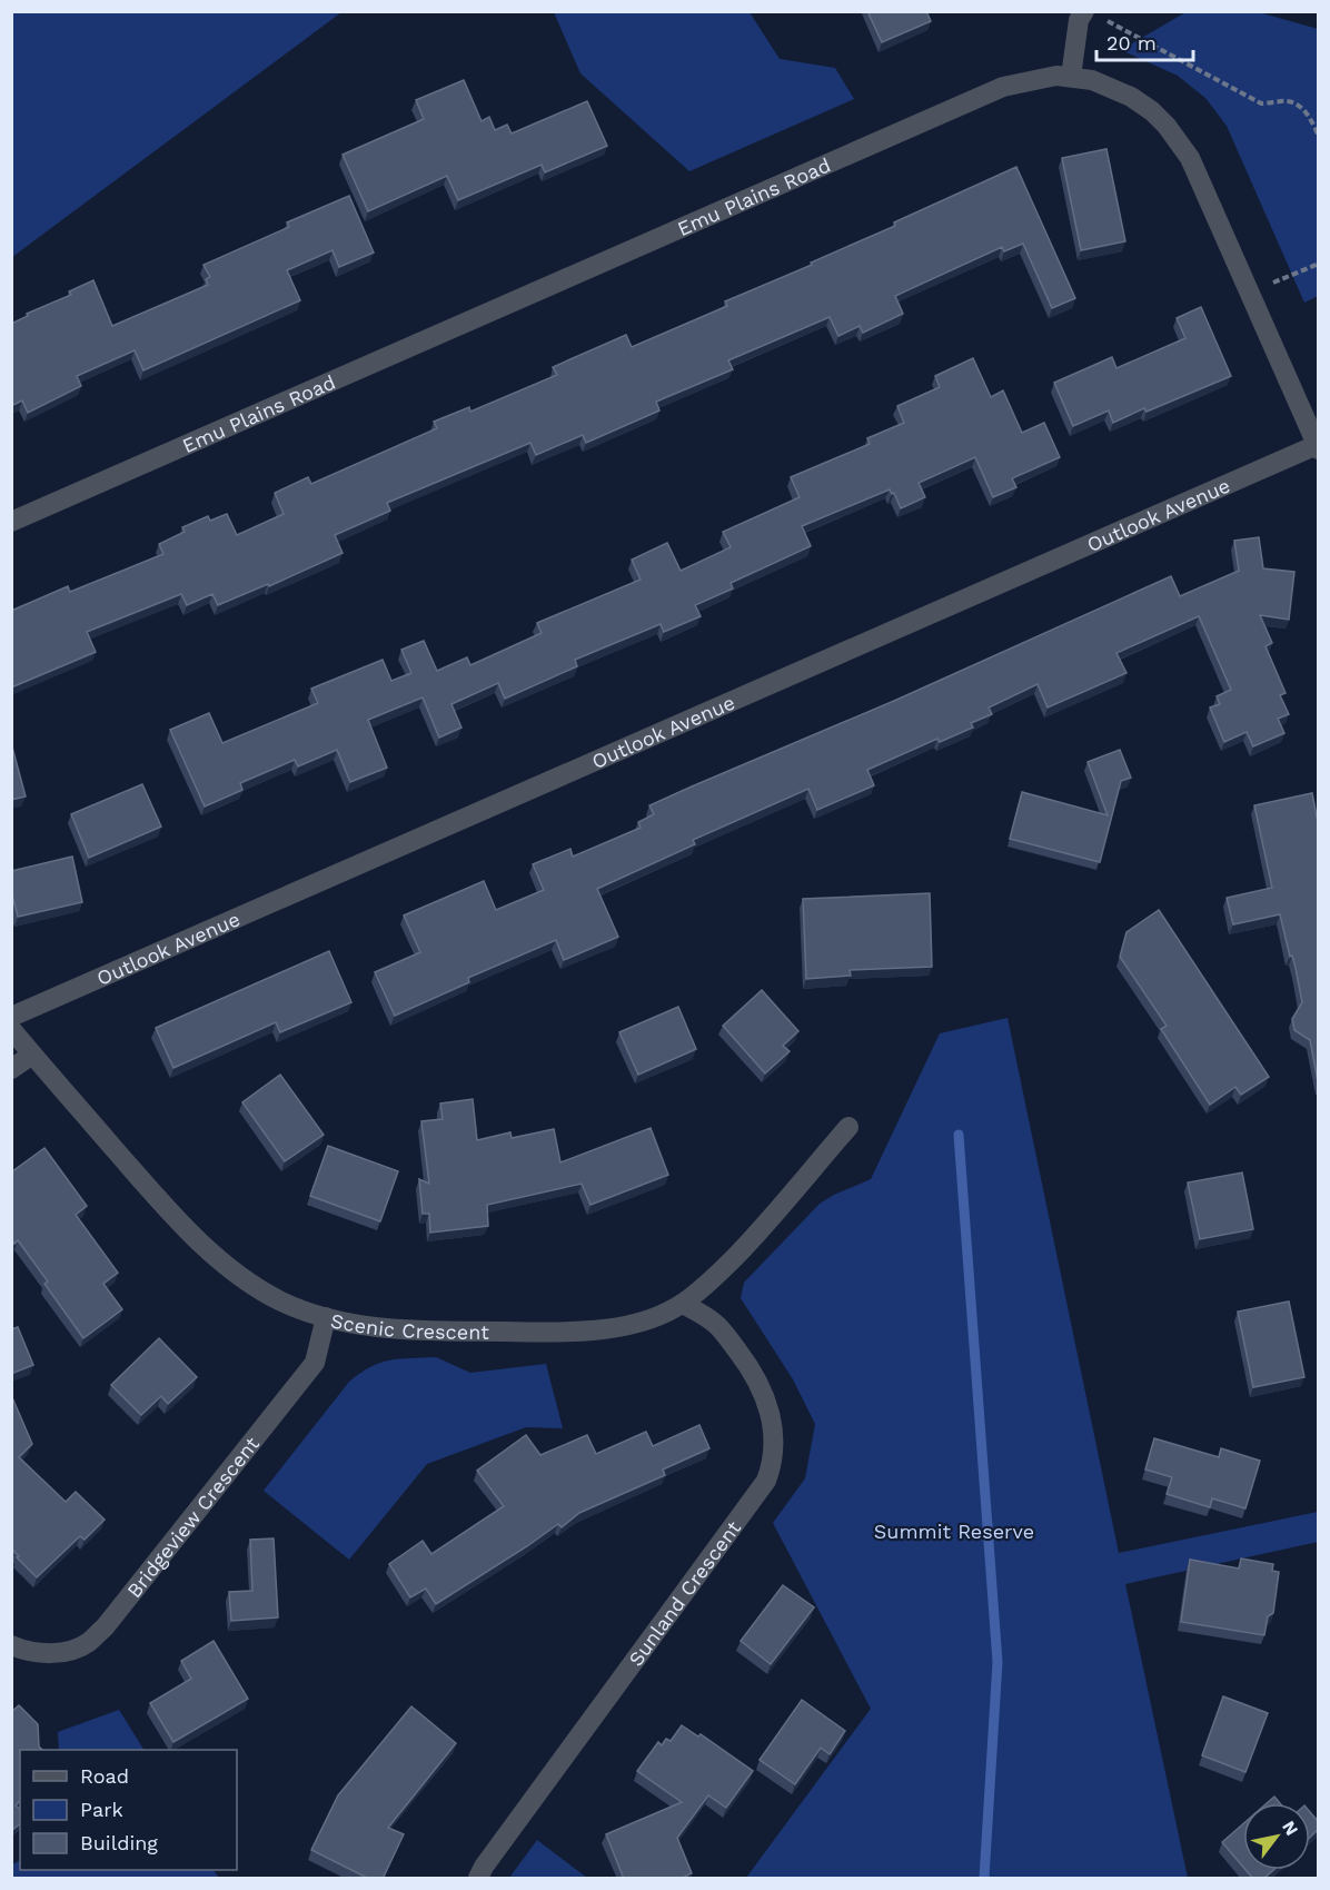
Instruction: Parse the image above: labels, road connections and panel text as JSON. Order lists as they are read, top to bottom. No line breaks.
{"streets":{"street":["Emu Plains Road","Outlook Avenue","Scenic Crescent","Bridgeview Crescent","Sunland Crescent"]},"crossings":[["Emu Plains Road","Outlook Avenue"],["Scenic Crescent","Bridgeview Crescent"],["Scenic Crescent","Sunland Crescent"]],"parks":["Summit Reserve"],"legend":["Road","Park","Building"],"scale_bar":"20 m","north":"top right"}
